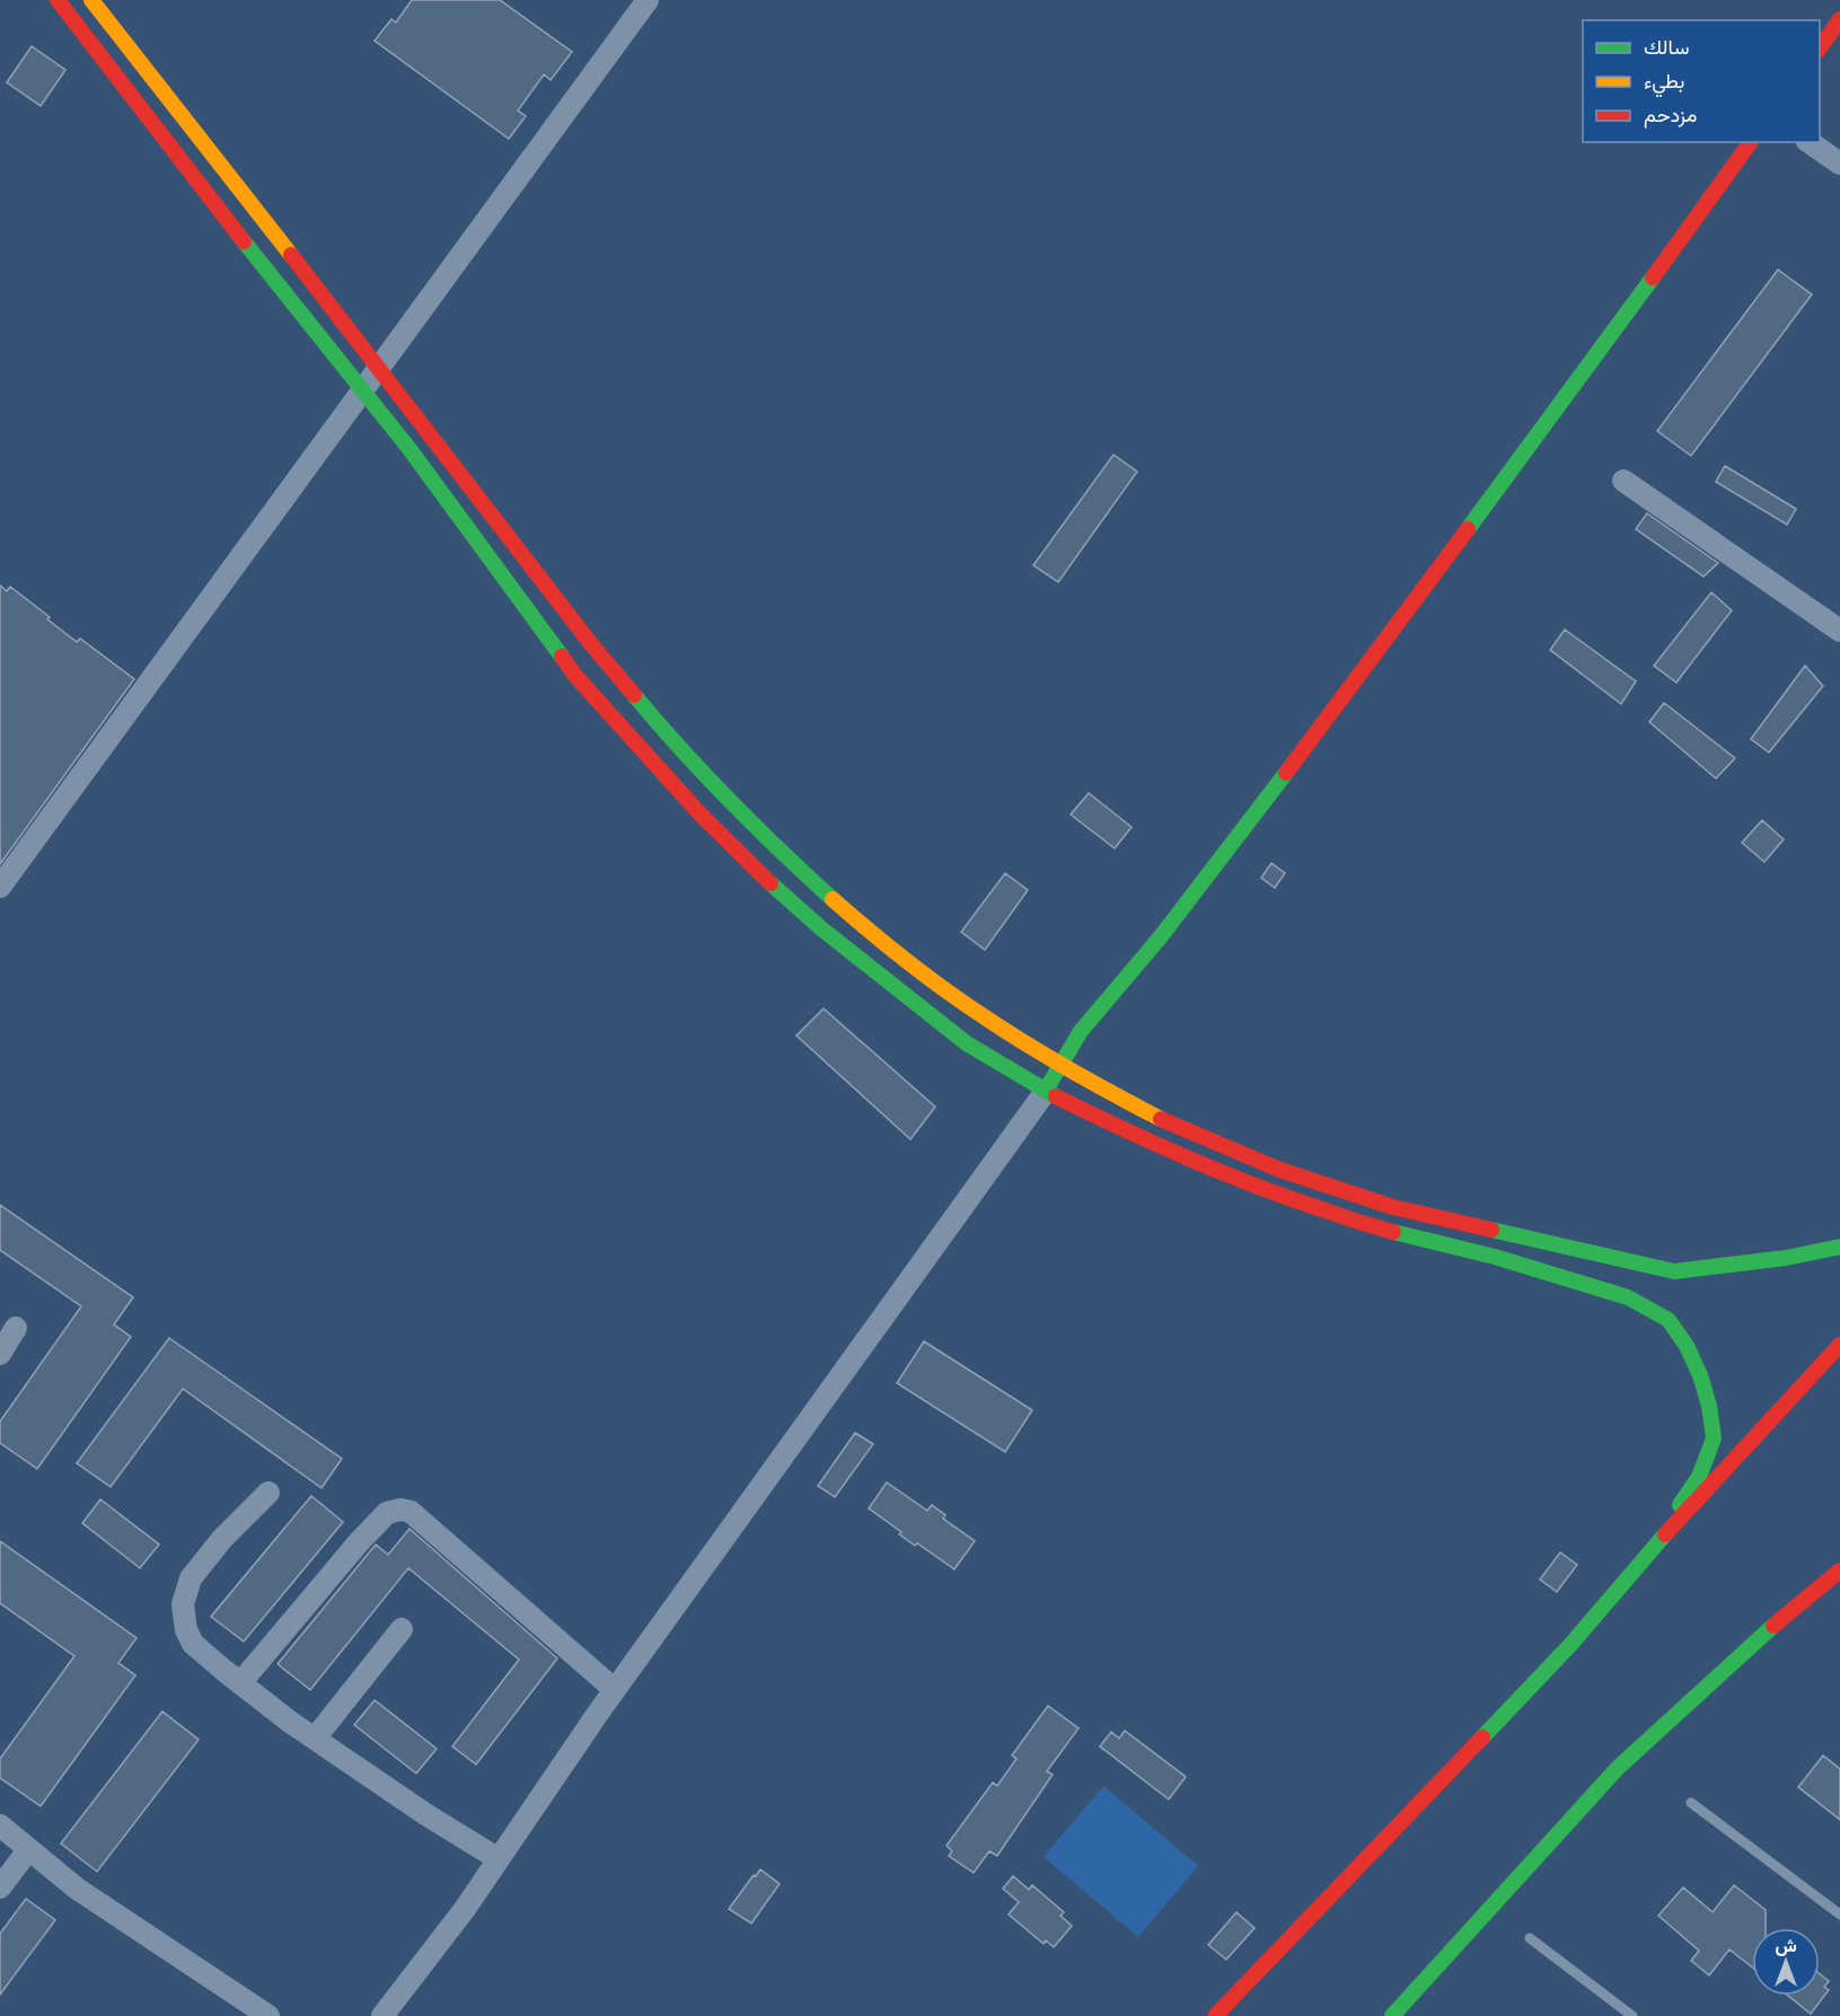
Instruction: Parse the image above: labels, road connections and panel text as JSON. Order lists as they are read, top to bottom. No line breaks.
{"legend":["سالك","بطيء","مزدحم"],"north":"top"}
